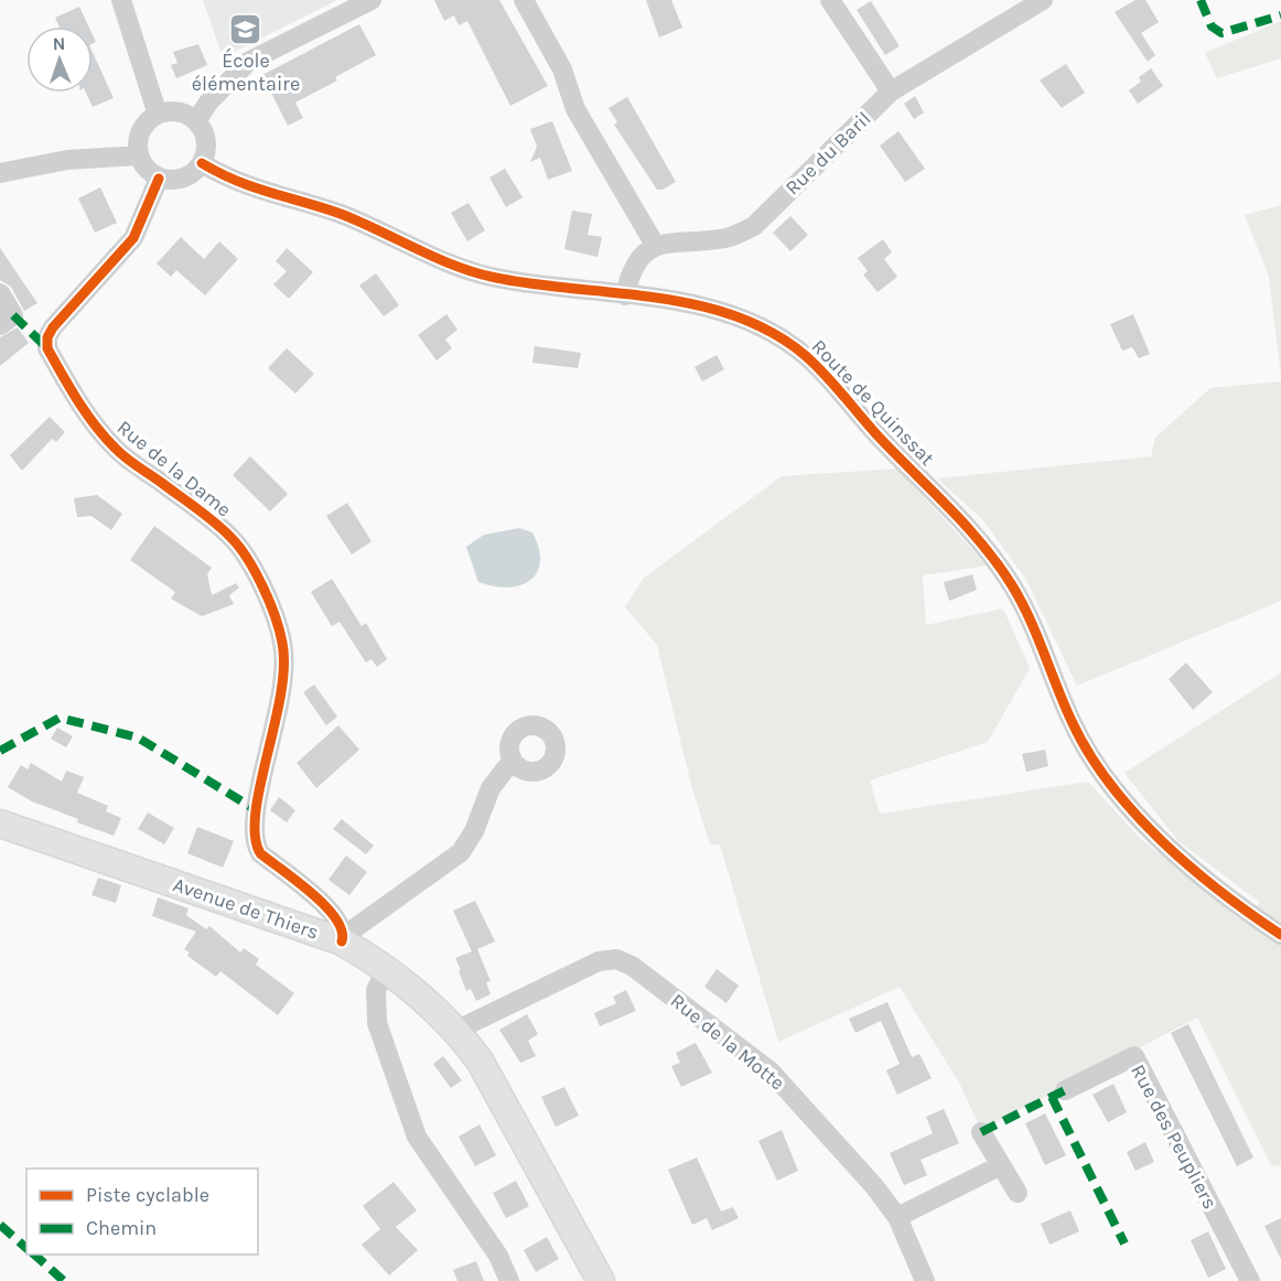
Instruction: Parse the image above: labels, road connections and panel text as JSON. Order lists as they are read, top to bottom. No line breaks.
{"streets":{"main road":["Avenue de Thiers"],"street":["Rue du Baril","Route de Quinssat","Rue de la Dame","Rue de la Motte","Rue des Peupliers"]},"crossings":[["Route de Quinssat","Rue de la Dame"],["Rue de la Dame","Avenue de Thiers"],["Avenue de Thiers","Rue de la Motte"]],"places":{"school or university":["École élémentaire"]},"legend":["Piste cyclable","Chemin"],"north":"top"}
